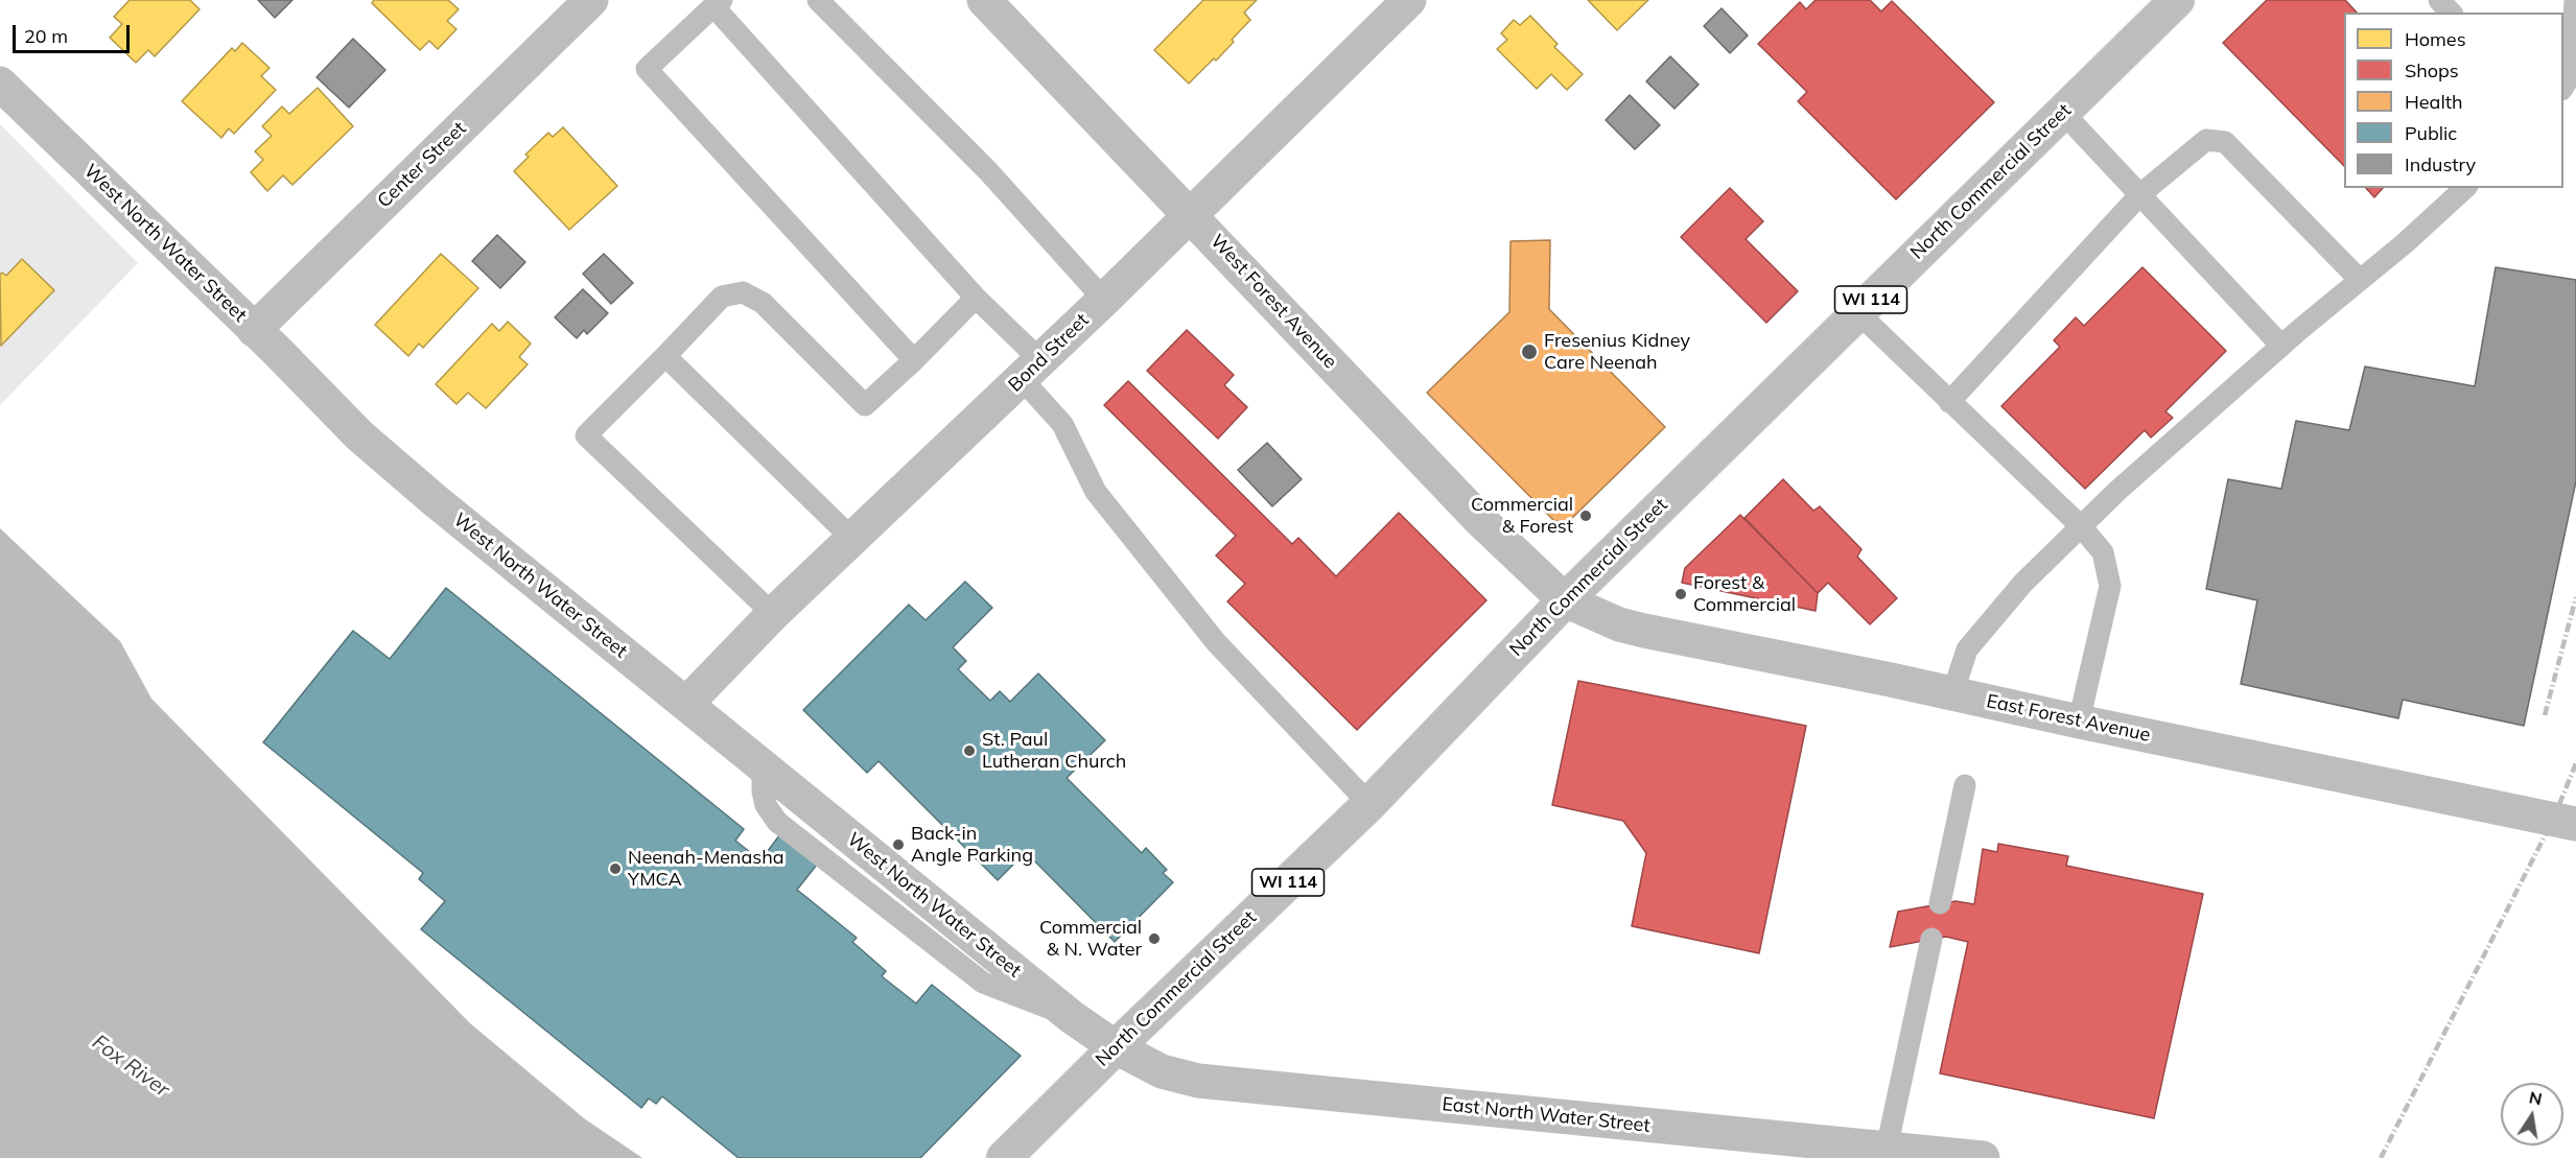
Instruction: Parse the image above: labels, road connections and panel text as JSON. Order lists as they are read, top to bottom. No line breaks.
{"streets":{"street":["Center Street","North Commercial Street","West North Water Street","WI 114","West Forest Avenue","Bond Street","East Forest Avenue","East North Water Street"]},"crossings":[["Center Street","West North Water Street"],["North Commercial Street","West North Water Street"],["North Commercial Street","West Forest Avenue"],["North Commercial Street","East Forest Avenue"],["North Commercial Street","East North Water Street"],["West North Water Street","Bond Street"],["West North Water Street","East North Water Street"],["West Forest Avenue","Bond Street"],["West Forest Avenue","East Forest Avenue"]],"water":["Fox River"],"places":["Fresenius Kidney Care Neenah","Commercial & Forest","Forest & Commercial","St. Paul Lutheran Church","Back-in Angle Parking","Neenah-Menasha YMCA","Commercial & N. Water"],"legend":["Homes","Shops","Health","Public","Industry"],"scale_bar":"20 m","north":"top"}
